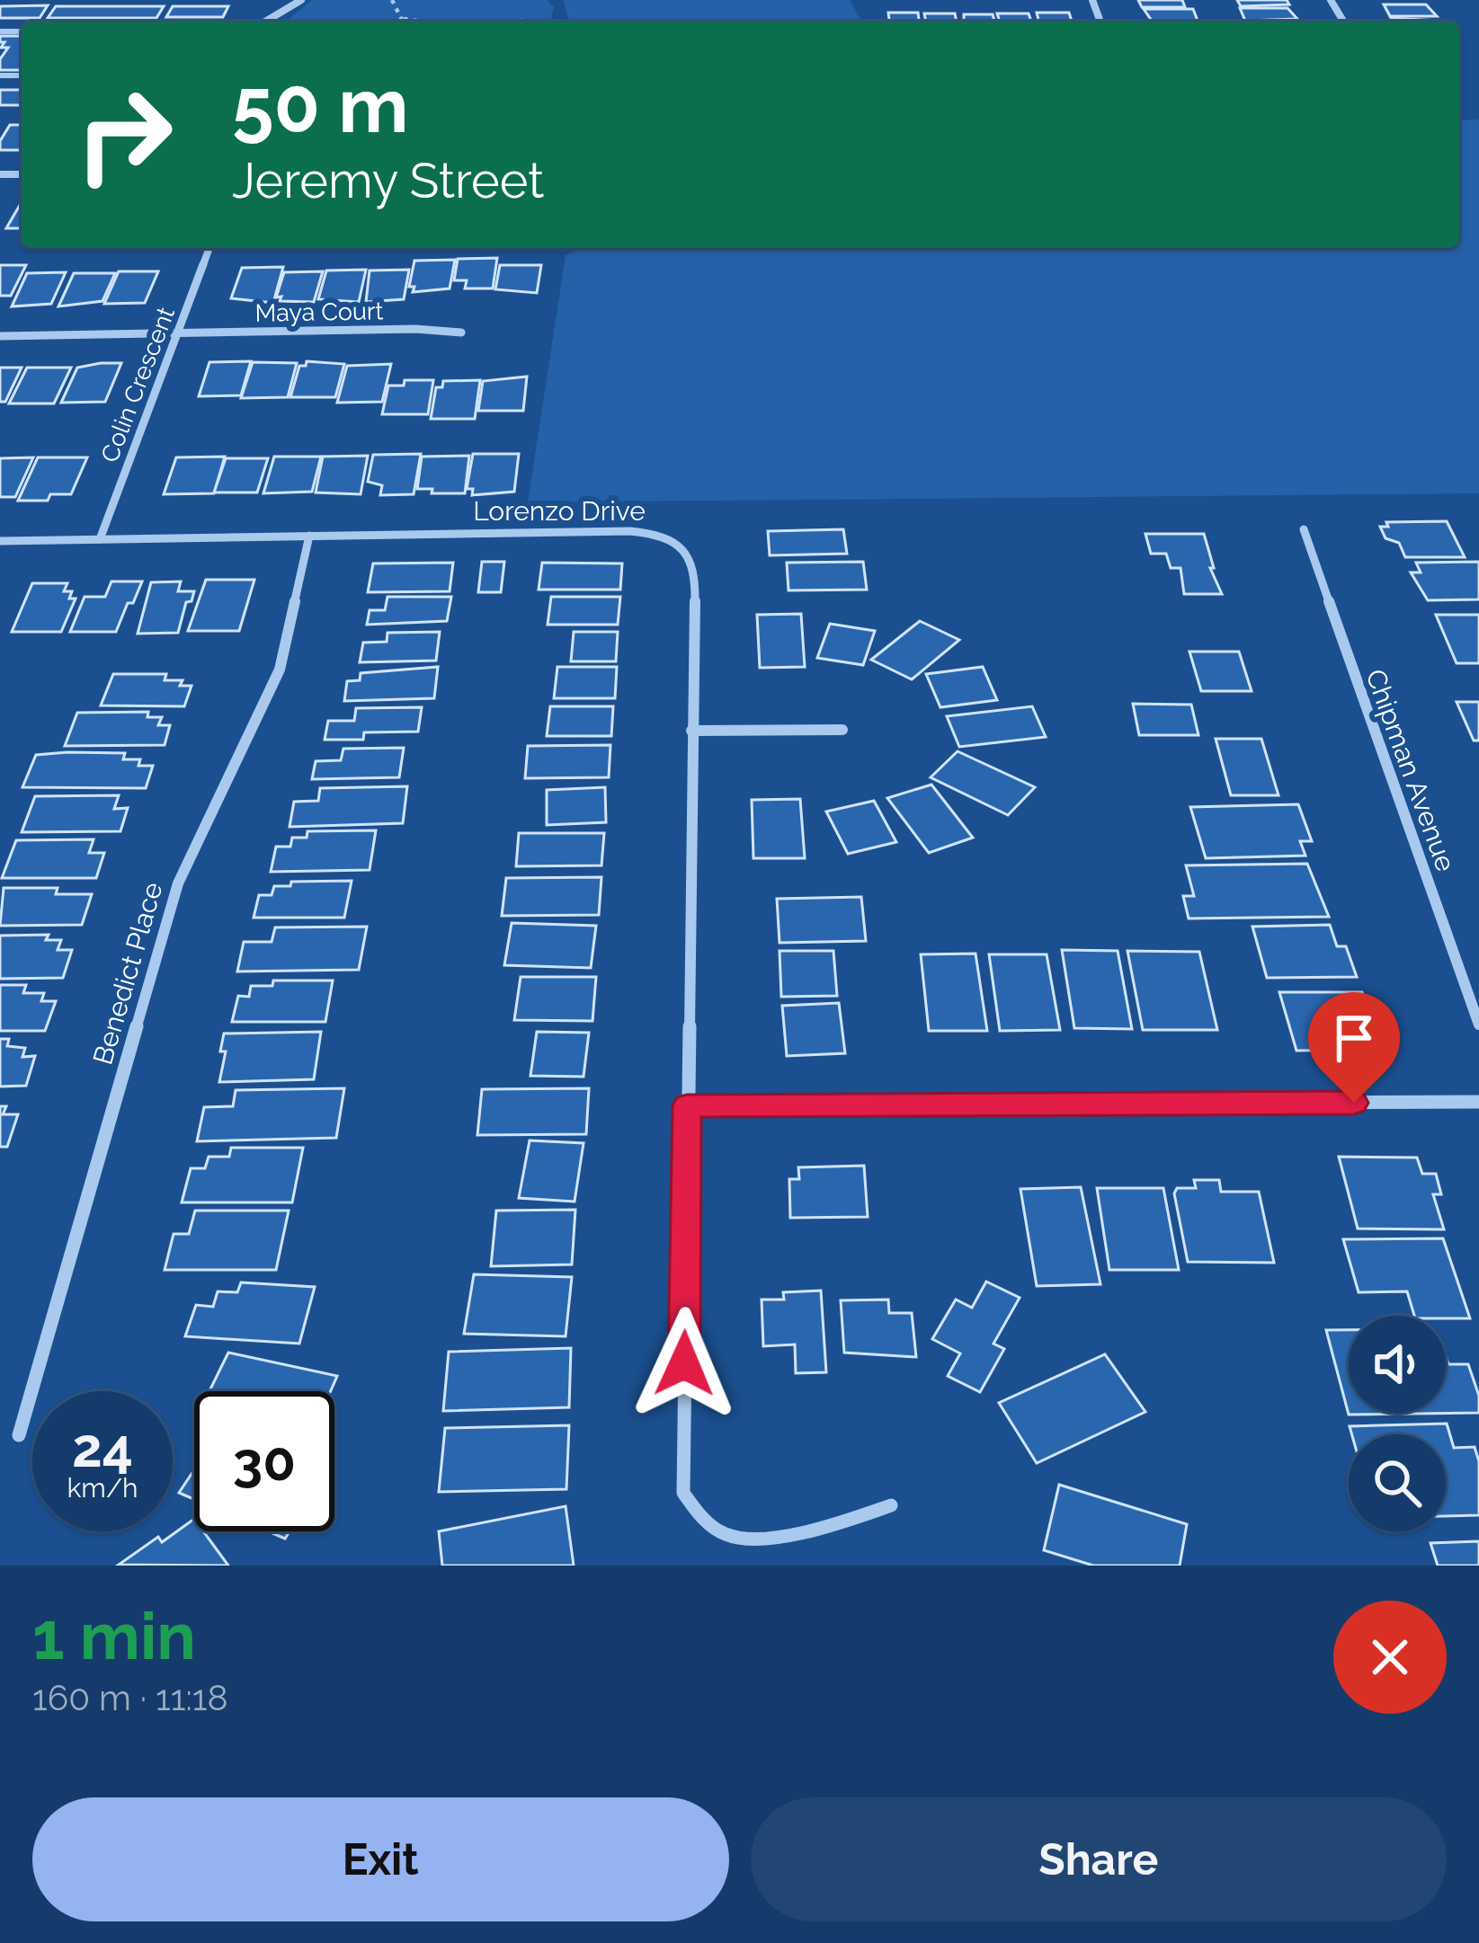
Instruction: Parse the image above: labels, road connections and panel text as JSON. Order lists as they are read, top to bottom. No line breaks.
{"streets":{"street":["Maya Court","Colin Crescent","Lorenzo Drive","Chipman Avenue","Benedict Place"]},"crossings":[["Maya Court","Colin Crescent"],["Colin Crescent","Lorenzo Drive"],["Lorenzo Drive","Benedict Place"]],"page":{"turn":["50 m","Jeremy Street"],"speed":"24 km/h","limit":"30","heading":["1 min","160 m · 11:18"],"buttons":["Exit","Share"]}}
